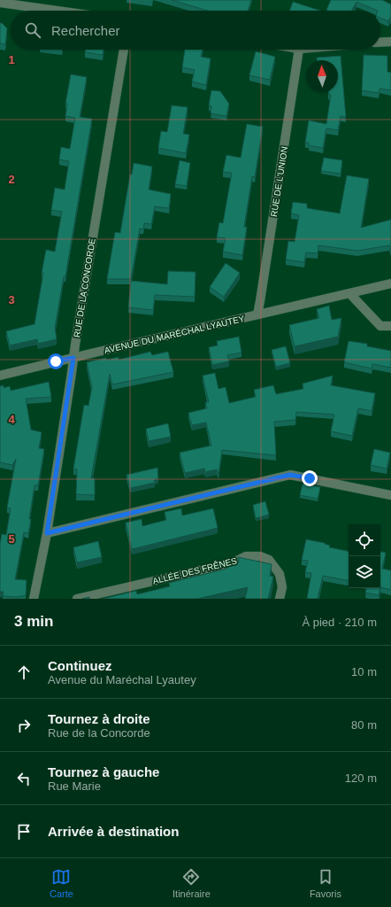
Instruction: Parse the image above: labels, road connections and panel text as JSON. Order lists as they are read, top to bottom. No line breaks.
{"streets":{"street":["RUE DE L'UNION","RUE DE LA CONCORDE","AVENUE DU MARÉCHAL LYAUTEY","ALLÉE DES FRÊNES"]},"crossings":[["RUE DE L'UNION","AVENUE DU MARÉCHAL LYAUTEY"],["RUE DE LA CONCORDE","AVENUE DU MARÉCHAL LYAUTEY"]],"north":"top","page":{"search":"Rechercher","heading":["3 min","À pied · 210 m"],"list":[["Continuez","Avenue du Maréchal Lyautey","10 m"],["Tournez à droite","Rue de la Concorde","80 m"],["Tournez à gauche","Rue Marie","120 m"],"Arrivée à destination"],"nav":["Carte","Itinéraire","Favoris"]},"grid":{"rows":["1","2","3","4","5"]}}
